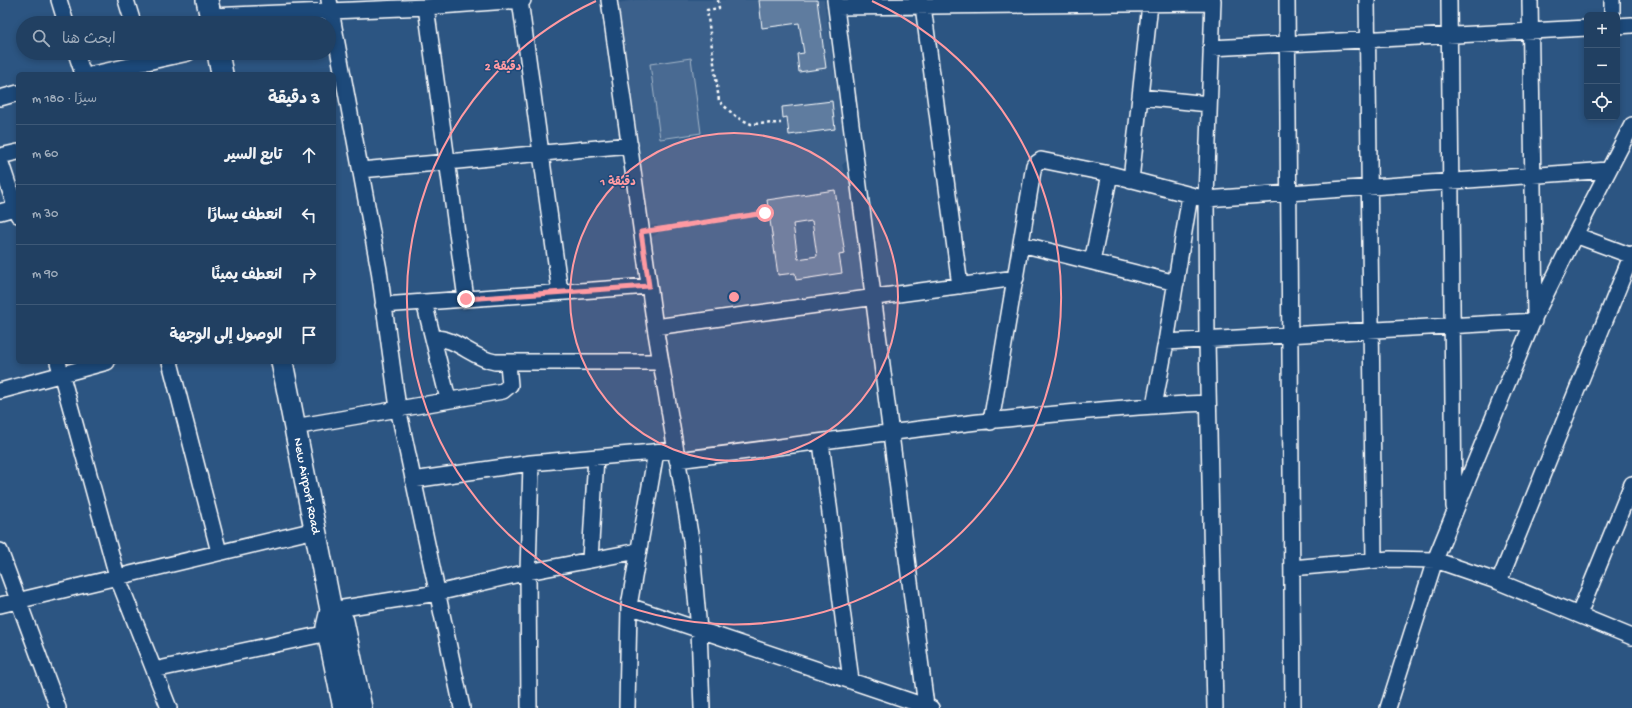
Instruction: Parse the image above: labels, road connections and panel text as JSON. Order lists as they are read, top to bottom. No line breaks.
{"streets":{"street":["New Airport Road"]},"page":{"map_buttons":["+","−"],"search":"ابحث هنا","heading":["3 دقيقة","سيرًا · 180 m"],"list":[["تابع السير","60 m"],["انعطف يسارًا","30 m"],["انعطف يمينًا","90 m"],"الوصول إلى الوجهة"]},"rings":["2 دقيقة","1 دقيقة"]}
